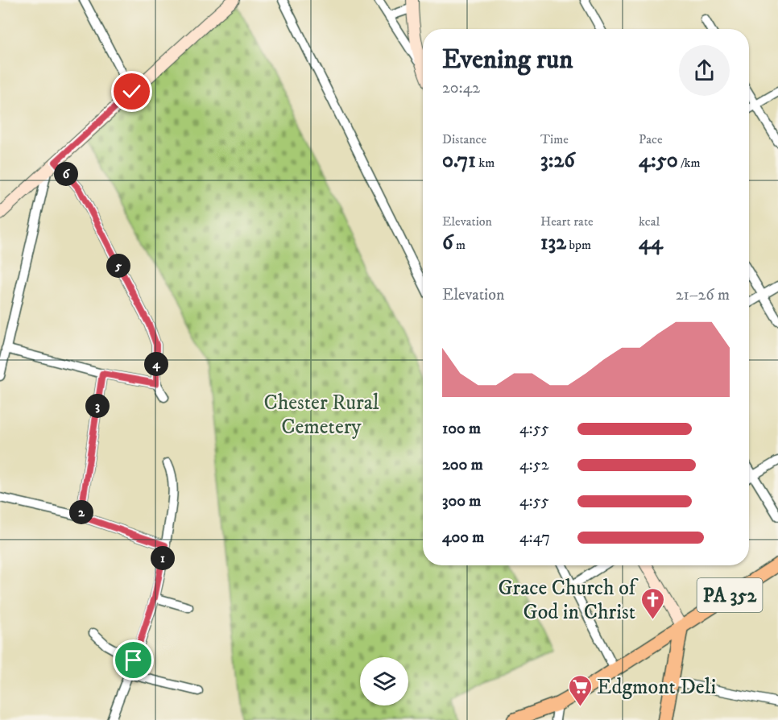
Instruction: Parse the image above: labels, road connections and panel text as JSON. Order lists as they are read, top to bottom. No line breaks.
{"streets":{"main road":["PA 352"]},"parks":["Chester Rural Cemetery"],"places":{"church":["Grace Church of God in Christ"],"supermarket":["Edgmont Deli"]},"page":{"heading":["Evening run","20:42"],"stats":[["Distance","0.71 km"],["Time","3:26"],["Pace","4:50 /km"],["Elevation","6 m"],["Heart rate","132 bpm"],["kcal","44"]],"pins":["6","5","4","3","2","1"],"chart":["Elevation","21–26 m"],"list":[{"name":"100 m","note":"4:55"},{"name":"200 m","note":"4:52"},{"name":"300 m","note":"4:55"},{"name":"400 m","note":"4:47"}]}}
